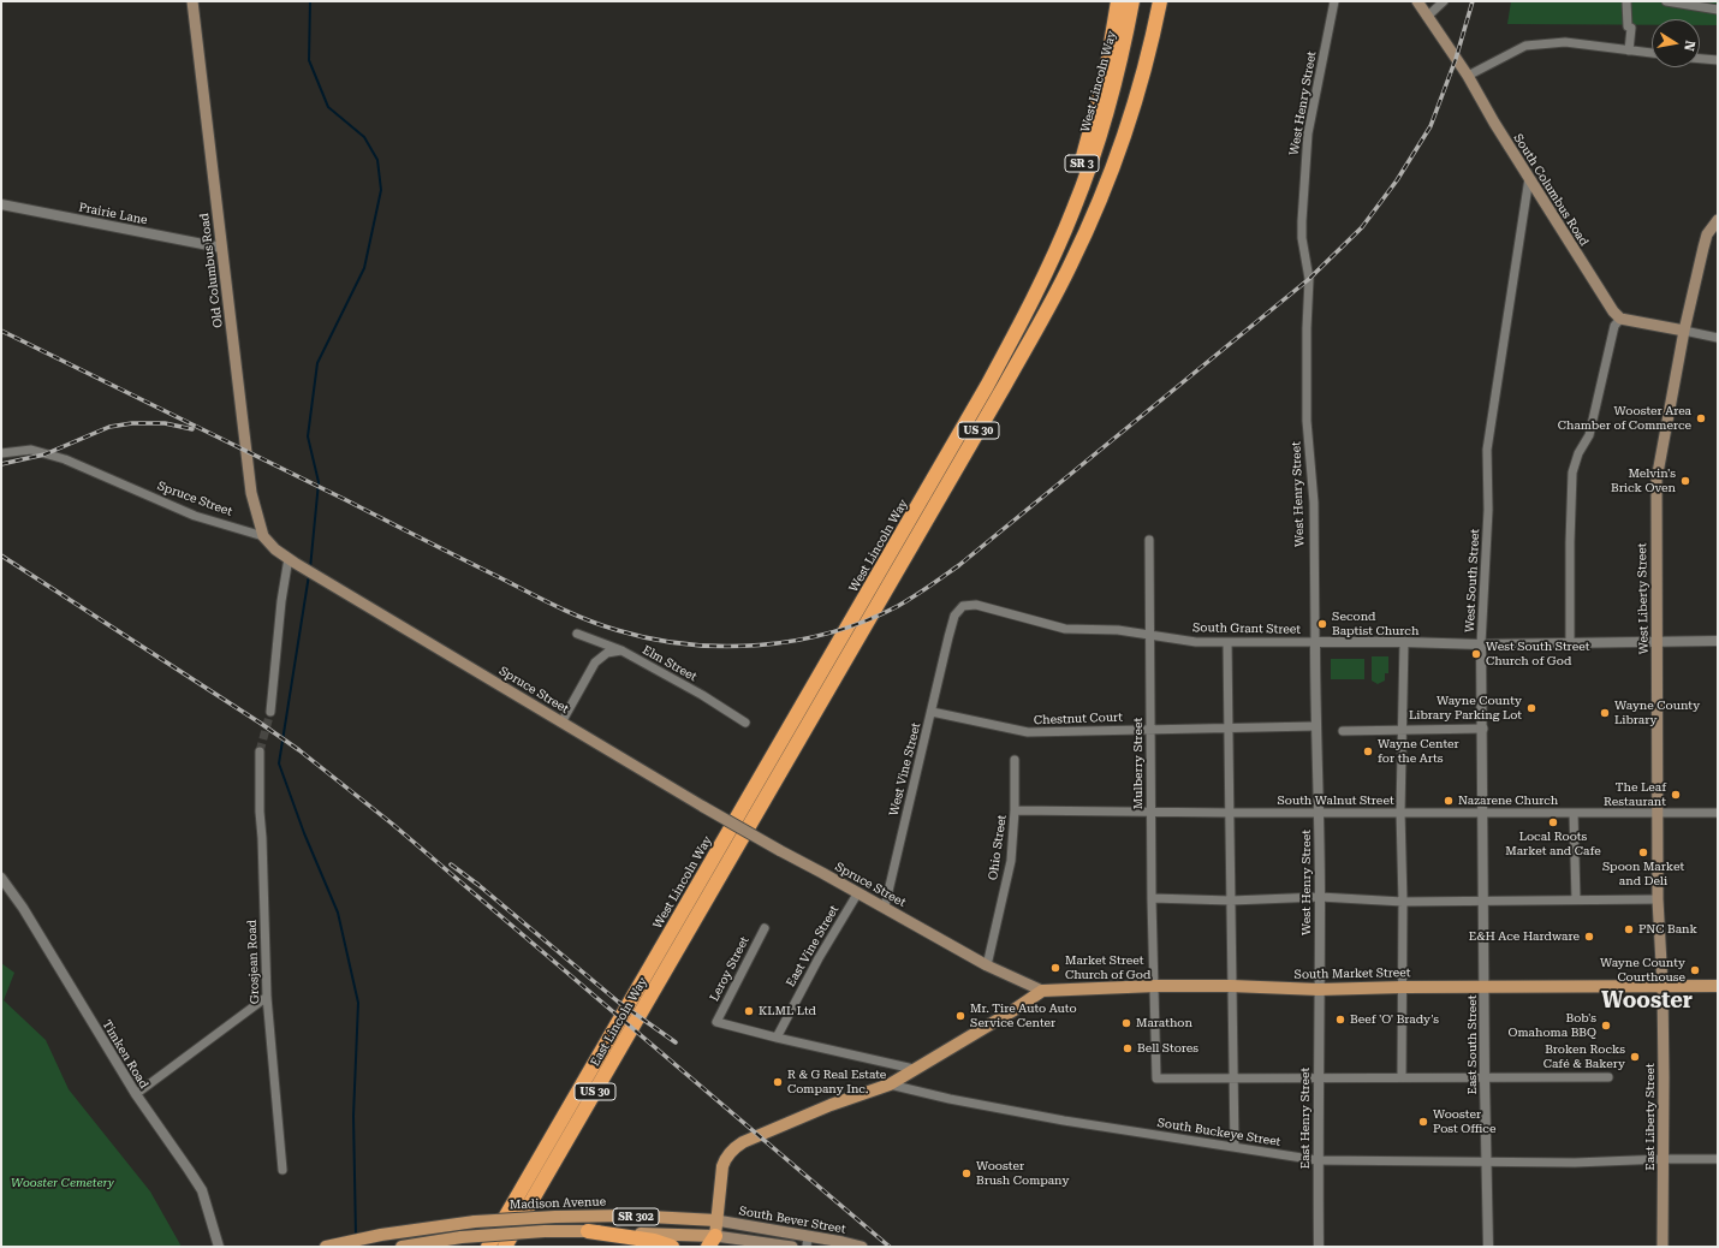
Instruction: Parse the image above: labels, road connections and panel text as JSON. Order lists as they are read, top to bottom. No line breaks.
{"streets":{"highway":["West Lincoln Way","SR 3","US 30","East Lincoln Way"],"main road":["South Columbus Road","Old Columbus Road","Spruce Street","West Liberty Street","South Market Street","East Liberty Street","Madison Avenue","SR 302","South Bever Street"],"street":["West Henry Street","Prairie Lane","West South Street","South Grant Street","Elm Street","Chestnut Court","Mulberry Street","West Vine Street","South Walnut Street","Ohio Street","East Vine Street","Grosjean Road","Leroy Street","East South Street","Timken Road","East Henry Street","South Buckeye Street"]},"crossings":[["West Lincoln Way","SR 3"],["West Lincoln Way","East Lincoln Way"],["West Henry Street","South Grant Street"],["West Henry Street","Chestnut Court"],["West Henry Street","South Walnut Street"],["West Henry Street","South Market Street"],["West Henry Street","East Henry Street"],["South Columbus Road","West South Street"],["Prairie Lane","Old Columbus Road"],["Old Columbus Road","Spruce Street"],["US 30","East Lincoln Way"],["Spruce Street","West Vine Street"],["Spruce Street","Ohio Street"],["Spruce Street","East Vine Street"],["Spruce Street","South Market Street"],["West South Street","South Grant Street"],["West South Street","South Walnut Street"],["West South Street","South Market Street"],["West South Street","East South Street"],["West Liberty Street","South Grant Street"],["West Liberty Street","South Walnut Street"],["West Liberty Street","South Market Street"],["West Liberty Street","East Liberty Street"],["South Grant Street","Mulberry Street"],["South Grant Street","West Vine Street"],["Chestnut Court","Mulberry Street"],["Chestnut Court","West Vine Street"],["Mulberry Street","South Walnut Street"],["Mulberry Street","South Market Street"],["South Walnut Street","Ohio Street"],["East Vine Street","Leroy Street"],["South Market Street","East South Street"],["South Market Street","East Liberty Street"],["South Market Street","East Henry Street"],["East South Street","South Buckeye Street"],["East Liberty Street","South Buckeye Street"],["East Henry Street","South Buckeye Street"],["Madison Avenue","South Bever Street"]],"districts":["Wooster"],"parks":["Wooster Cemetery"],"places":["Wooster Area Chamber of Commerce","Melvin's Brick Oven","Second Baptist Church","West South Street Church of God","Wayne County Library Parking Lot","Wayne County Library","Wayne Center for the Arts","The Leaf Restaurant","Nazarene Church","Local Roots Market and Cafe","Spoon Market and Deli","PNC Bank","E&H Ace Hardware","Market Street Church of God","Wayne County Courthouse","KLML Ltd","Mr. Tire Auto Auto Service Center","Beef 'O' Brady's","Marathon","Bob's Omahoma BBQ","Bell Stores","Broken Rocks Café & Bakery","R & G Real Estate Company Inc.","Wooster Post Office","Wooster Brush Company"],"north":"right"}
